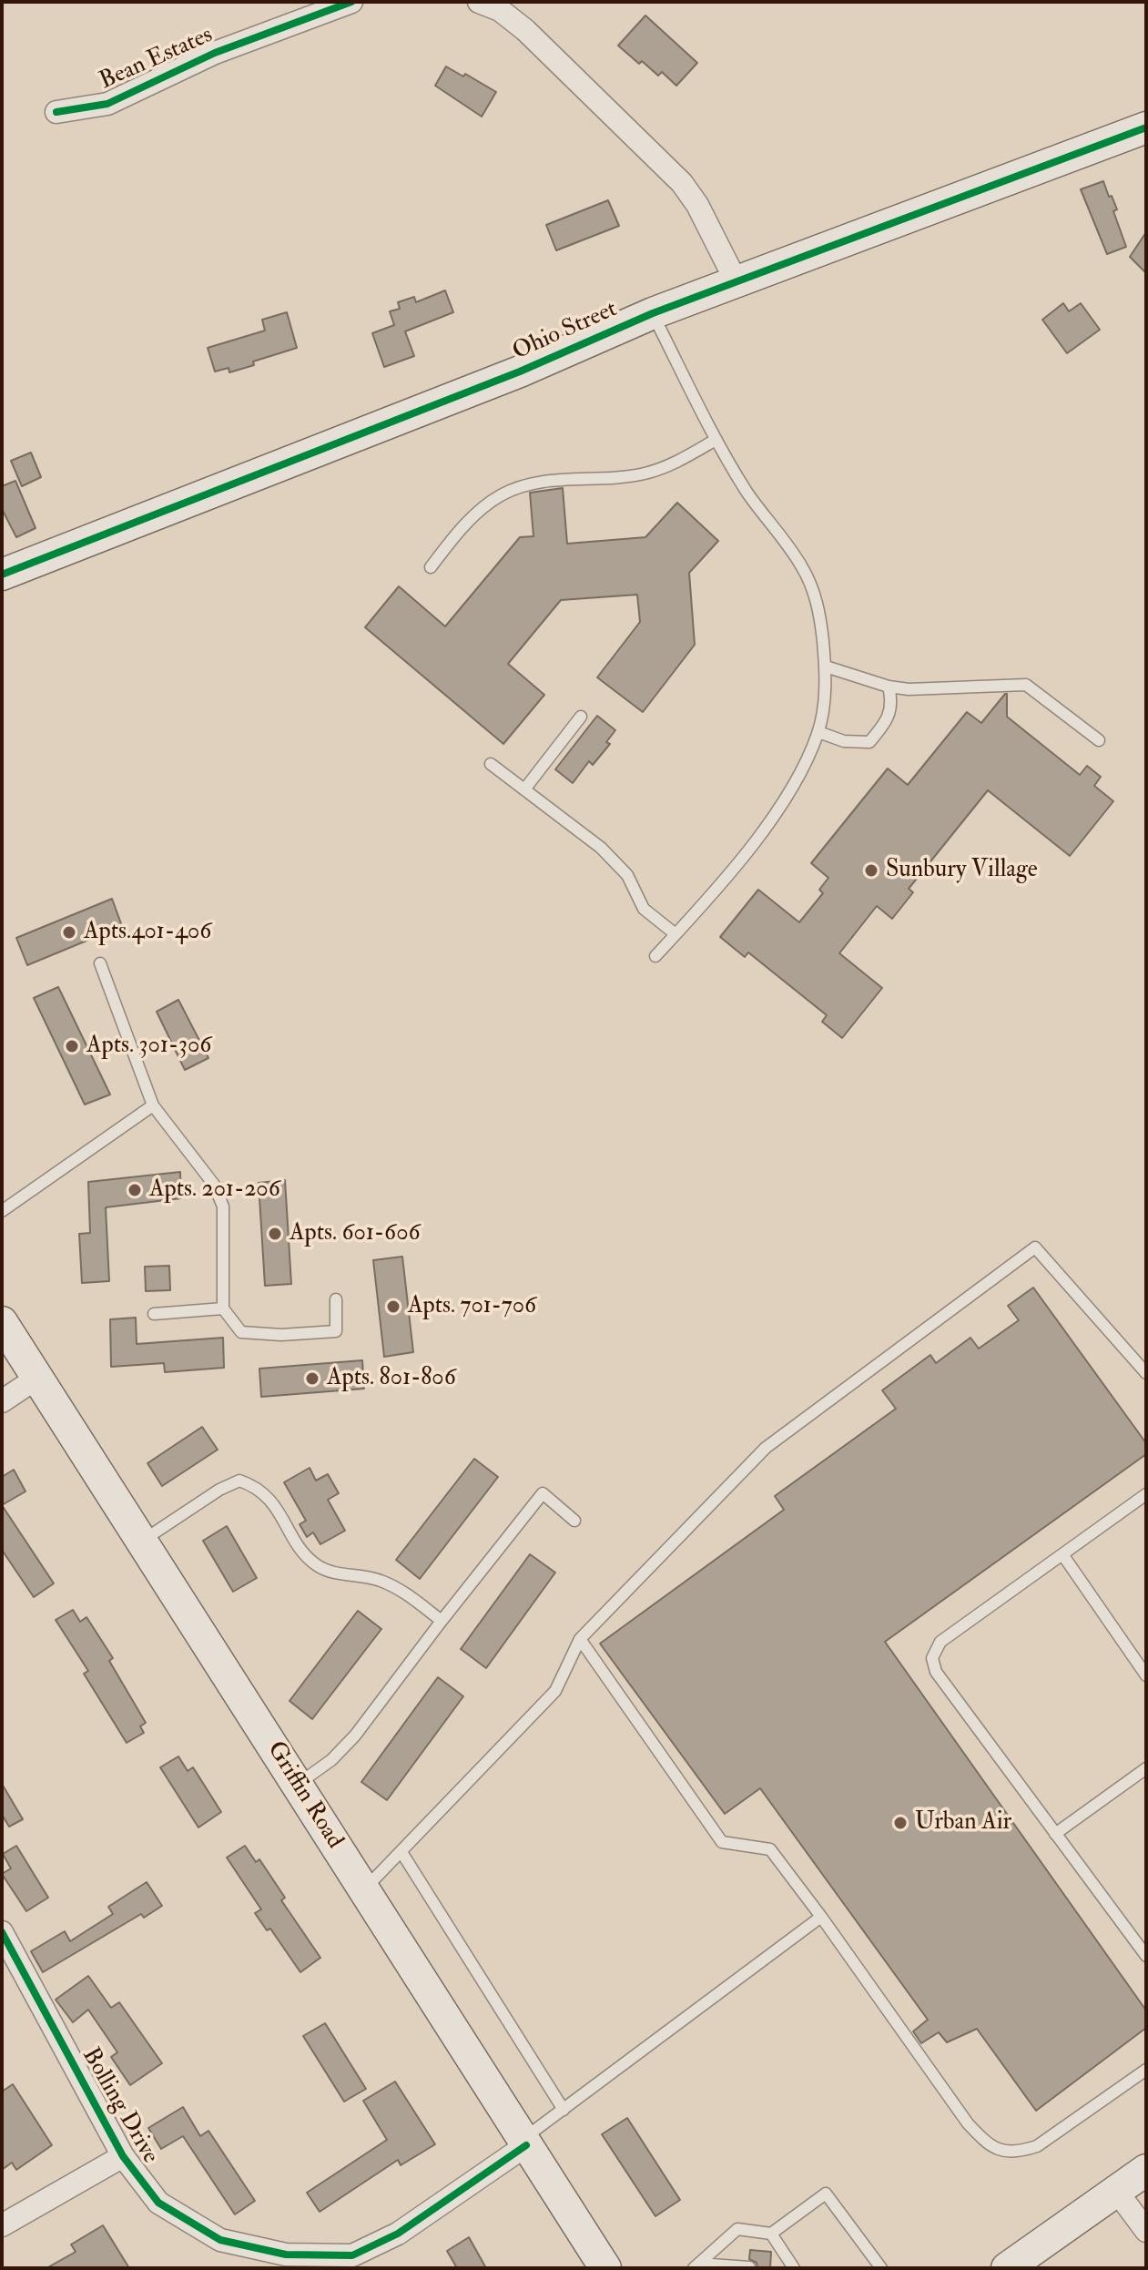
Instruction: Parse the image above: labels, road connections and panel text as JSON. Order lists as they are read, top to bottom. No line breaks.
{"streets":{"main road":["Ohio Street","Griffin Road"],"street":["Bean Estates","Bolling Drive"]},"crossings":[["Griffin Road","Bolling Drive"]],"places":["Sunbury Village","Apts.401-406","Apts. 301-306","Apts. 201-206","Apts. 601-606","Apts. 701-706","Apts. 801-806","Urban Air"]}
